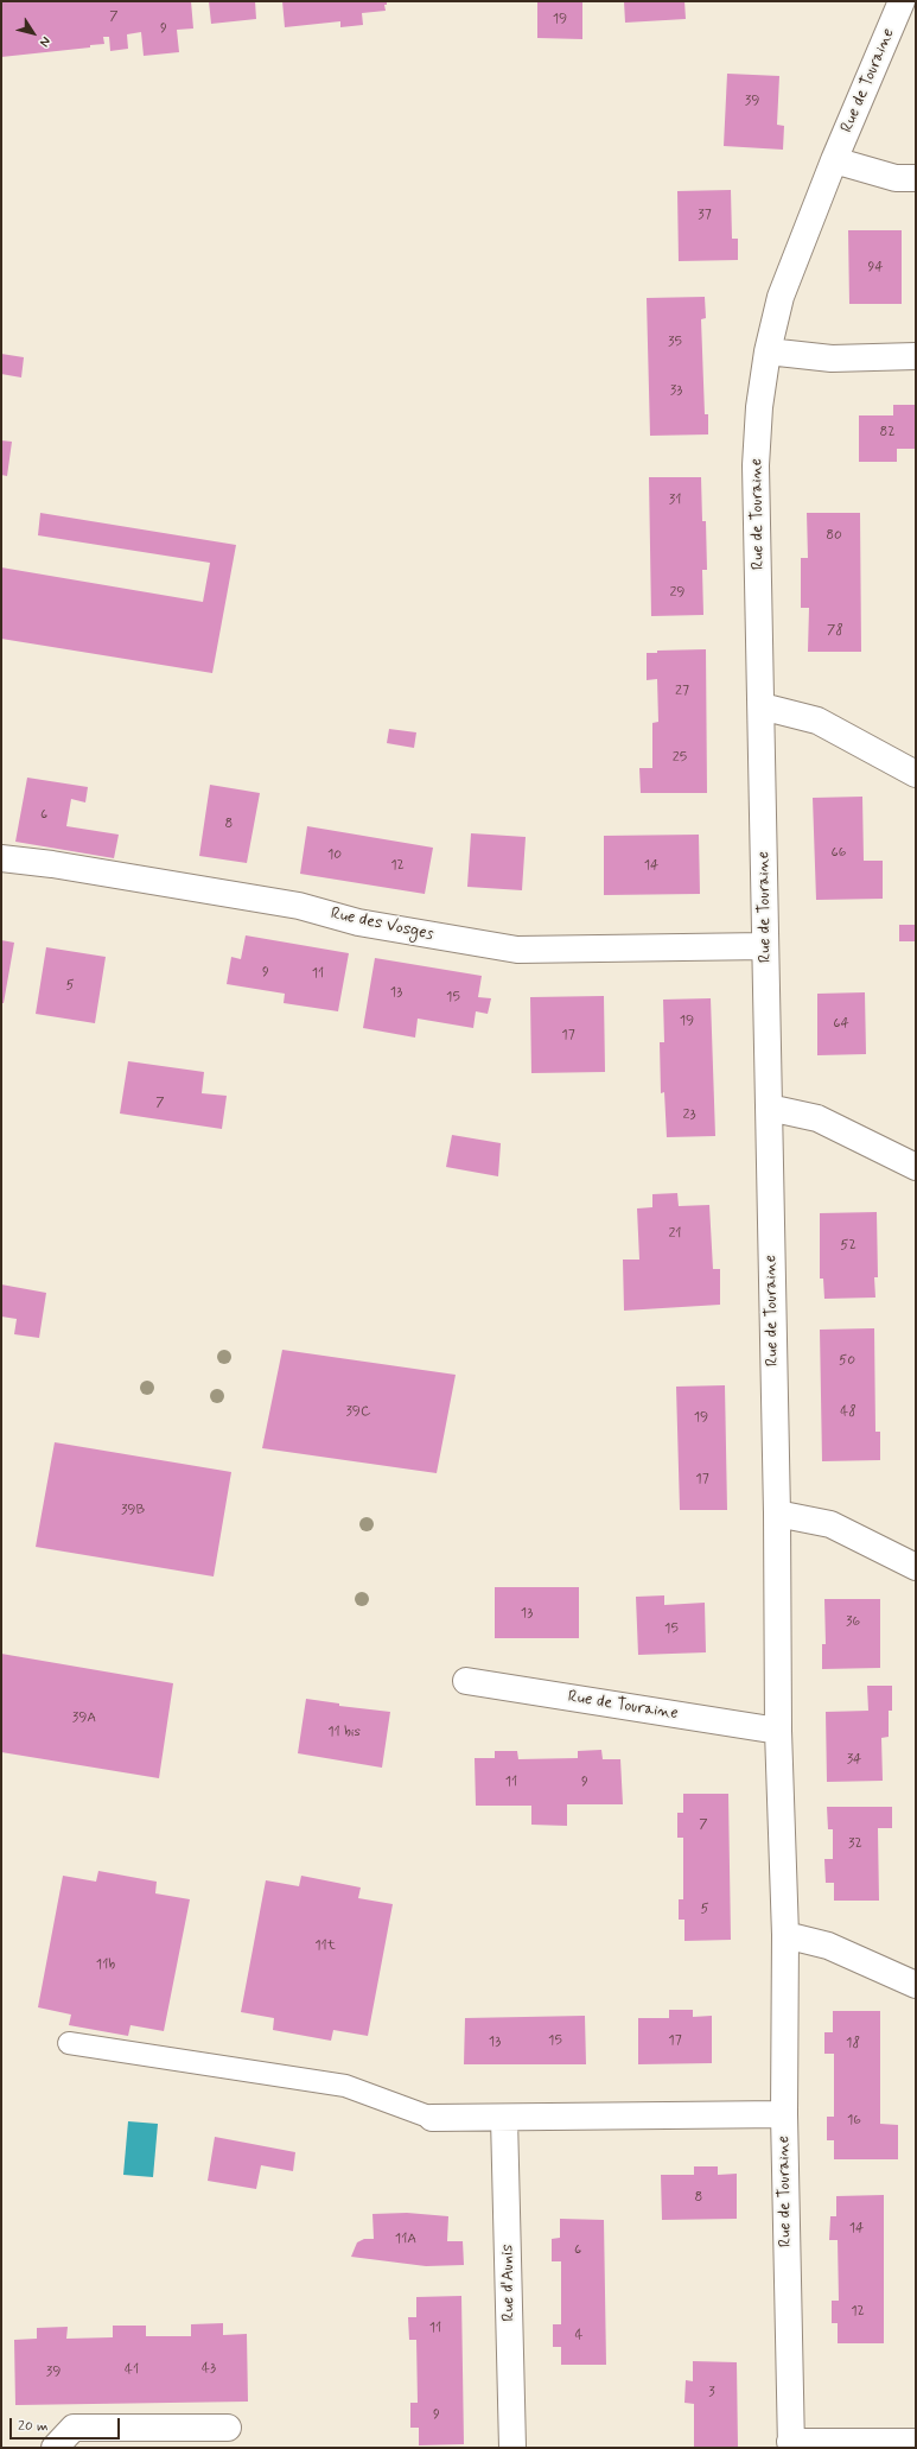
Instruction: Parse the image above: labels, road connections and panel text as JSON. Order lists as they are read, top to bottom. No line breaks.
{"streets":{"street":["Rue de Touraine","Rue des Vosges","Rue d'Aunis"]},"crossings":[["Rue de Touraine","Rue des Vosges"]],"house_numbers":["7","19","9","39","37","94","35","33","82","31","80","29","78","27","25","6","8","66","10","12","14","9","11","5","13","15","19","64","17","7","23","21","52","50","39C","48","19","17","39B","13","36","15","39A","11 bis","34","11","9","7","32","5","11t","11b","15","17","13","18","16","8","14","11A","6","12","11","4","43","41","39","3","9"],"scale_bar":"20 m","north":"bottom right"}
